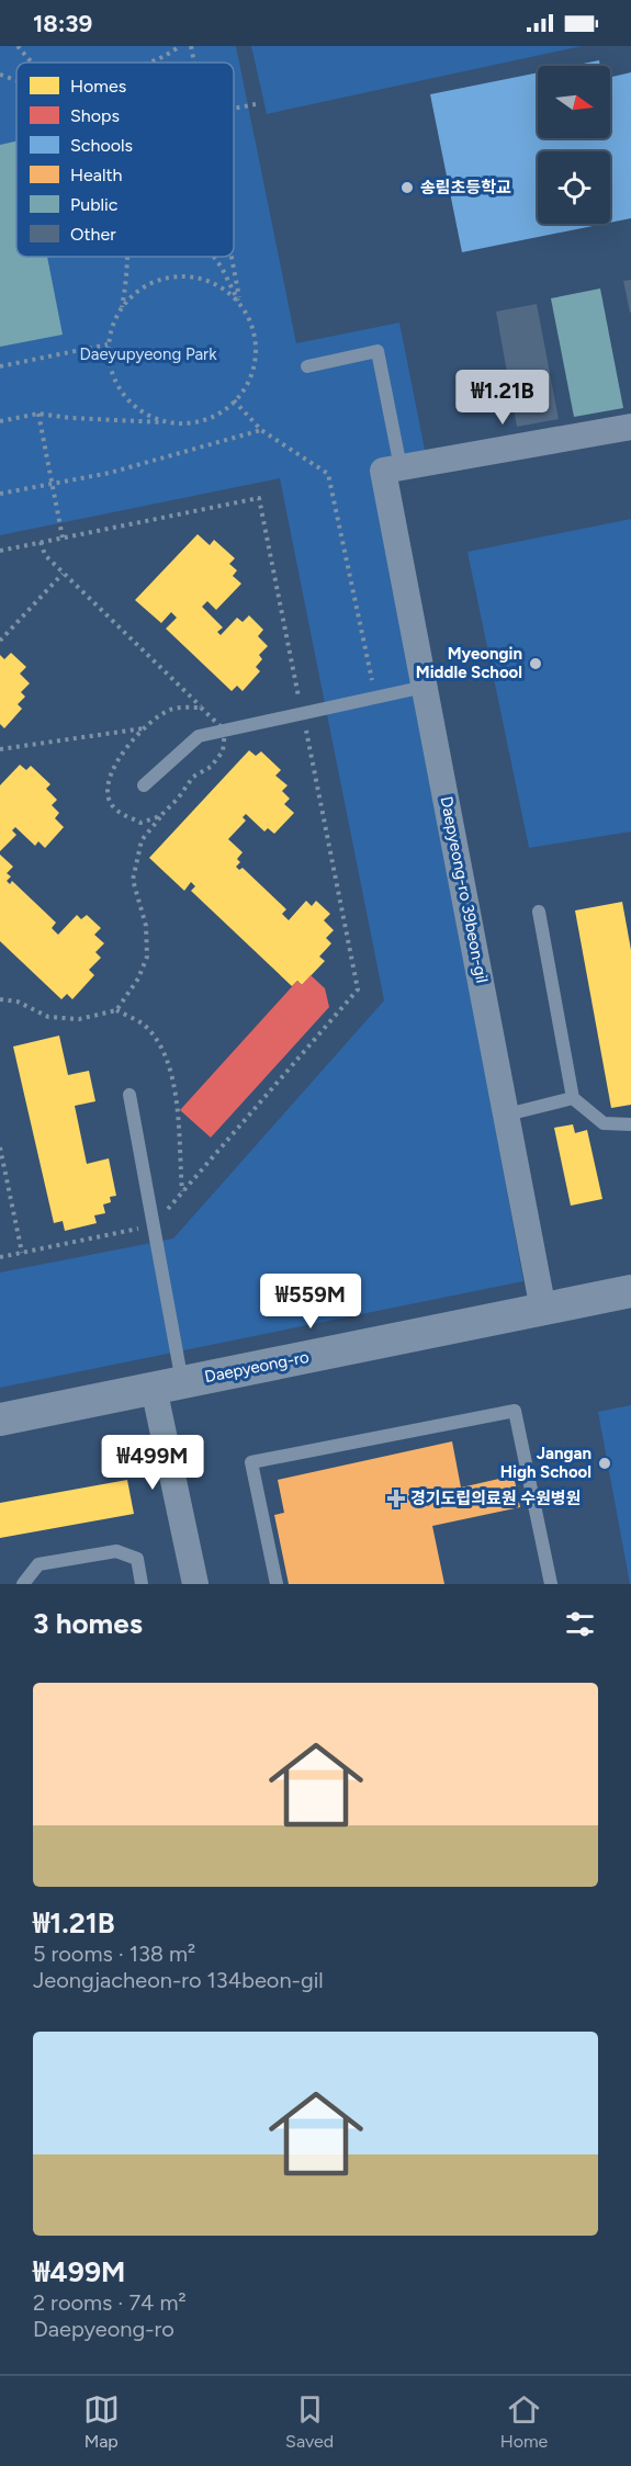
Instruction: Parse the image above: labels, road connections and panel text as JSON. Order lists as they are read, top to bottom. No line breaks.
{"streets":{"street":["Daepyeong-ro 39beon-gil","Daepyeong-ro"]},"crossings":[["Daepyeong-ro 39beon-gil","Daepyeong-ro"]],"parks":["Daeyupyeong Park"],"places":{"other":["송림초등학교","Myeongin Middle School","Jangan High School"],"health":["경기도립의료원 수원병원"]},"legend":["Homes","Shops","Schools","Health","Public","Other"],"north":"right","page":{"status":"18:39","price":["₩1.21B","₩559M","₩499M"],"heading":"3 homes","list":[{"name":"₩1.21B","note":"5 rooms · 138 m² · Jeongjacheon-ro 134beon-gil"},{"name":"₩499M","note":"2 rooms · 74 m² · Daepyeong-ro"}],"tabs":["Map","Saved","Home"]}}
